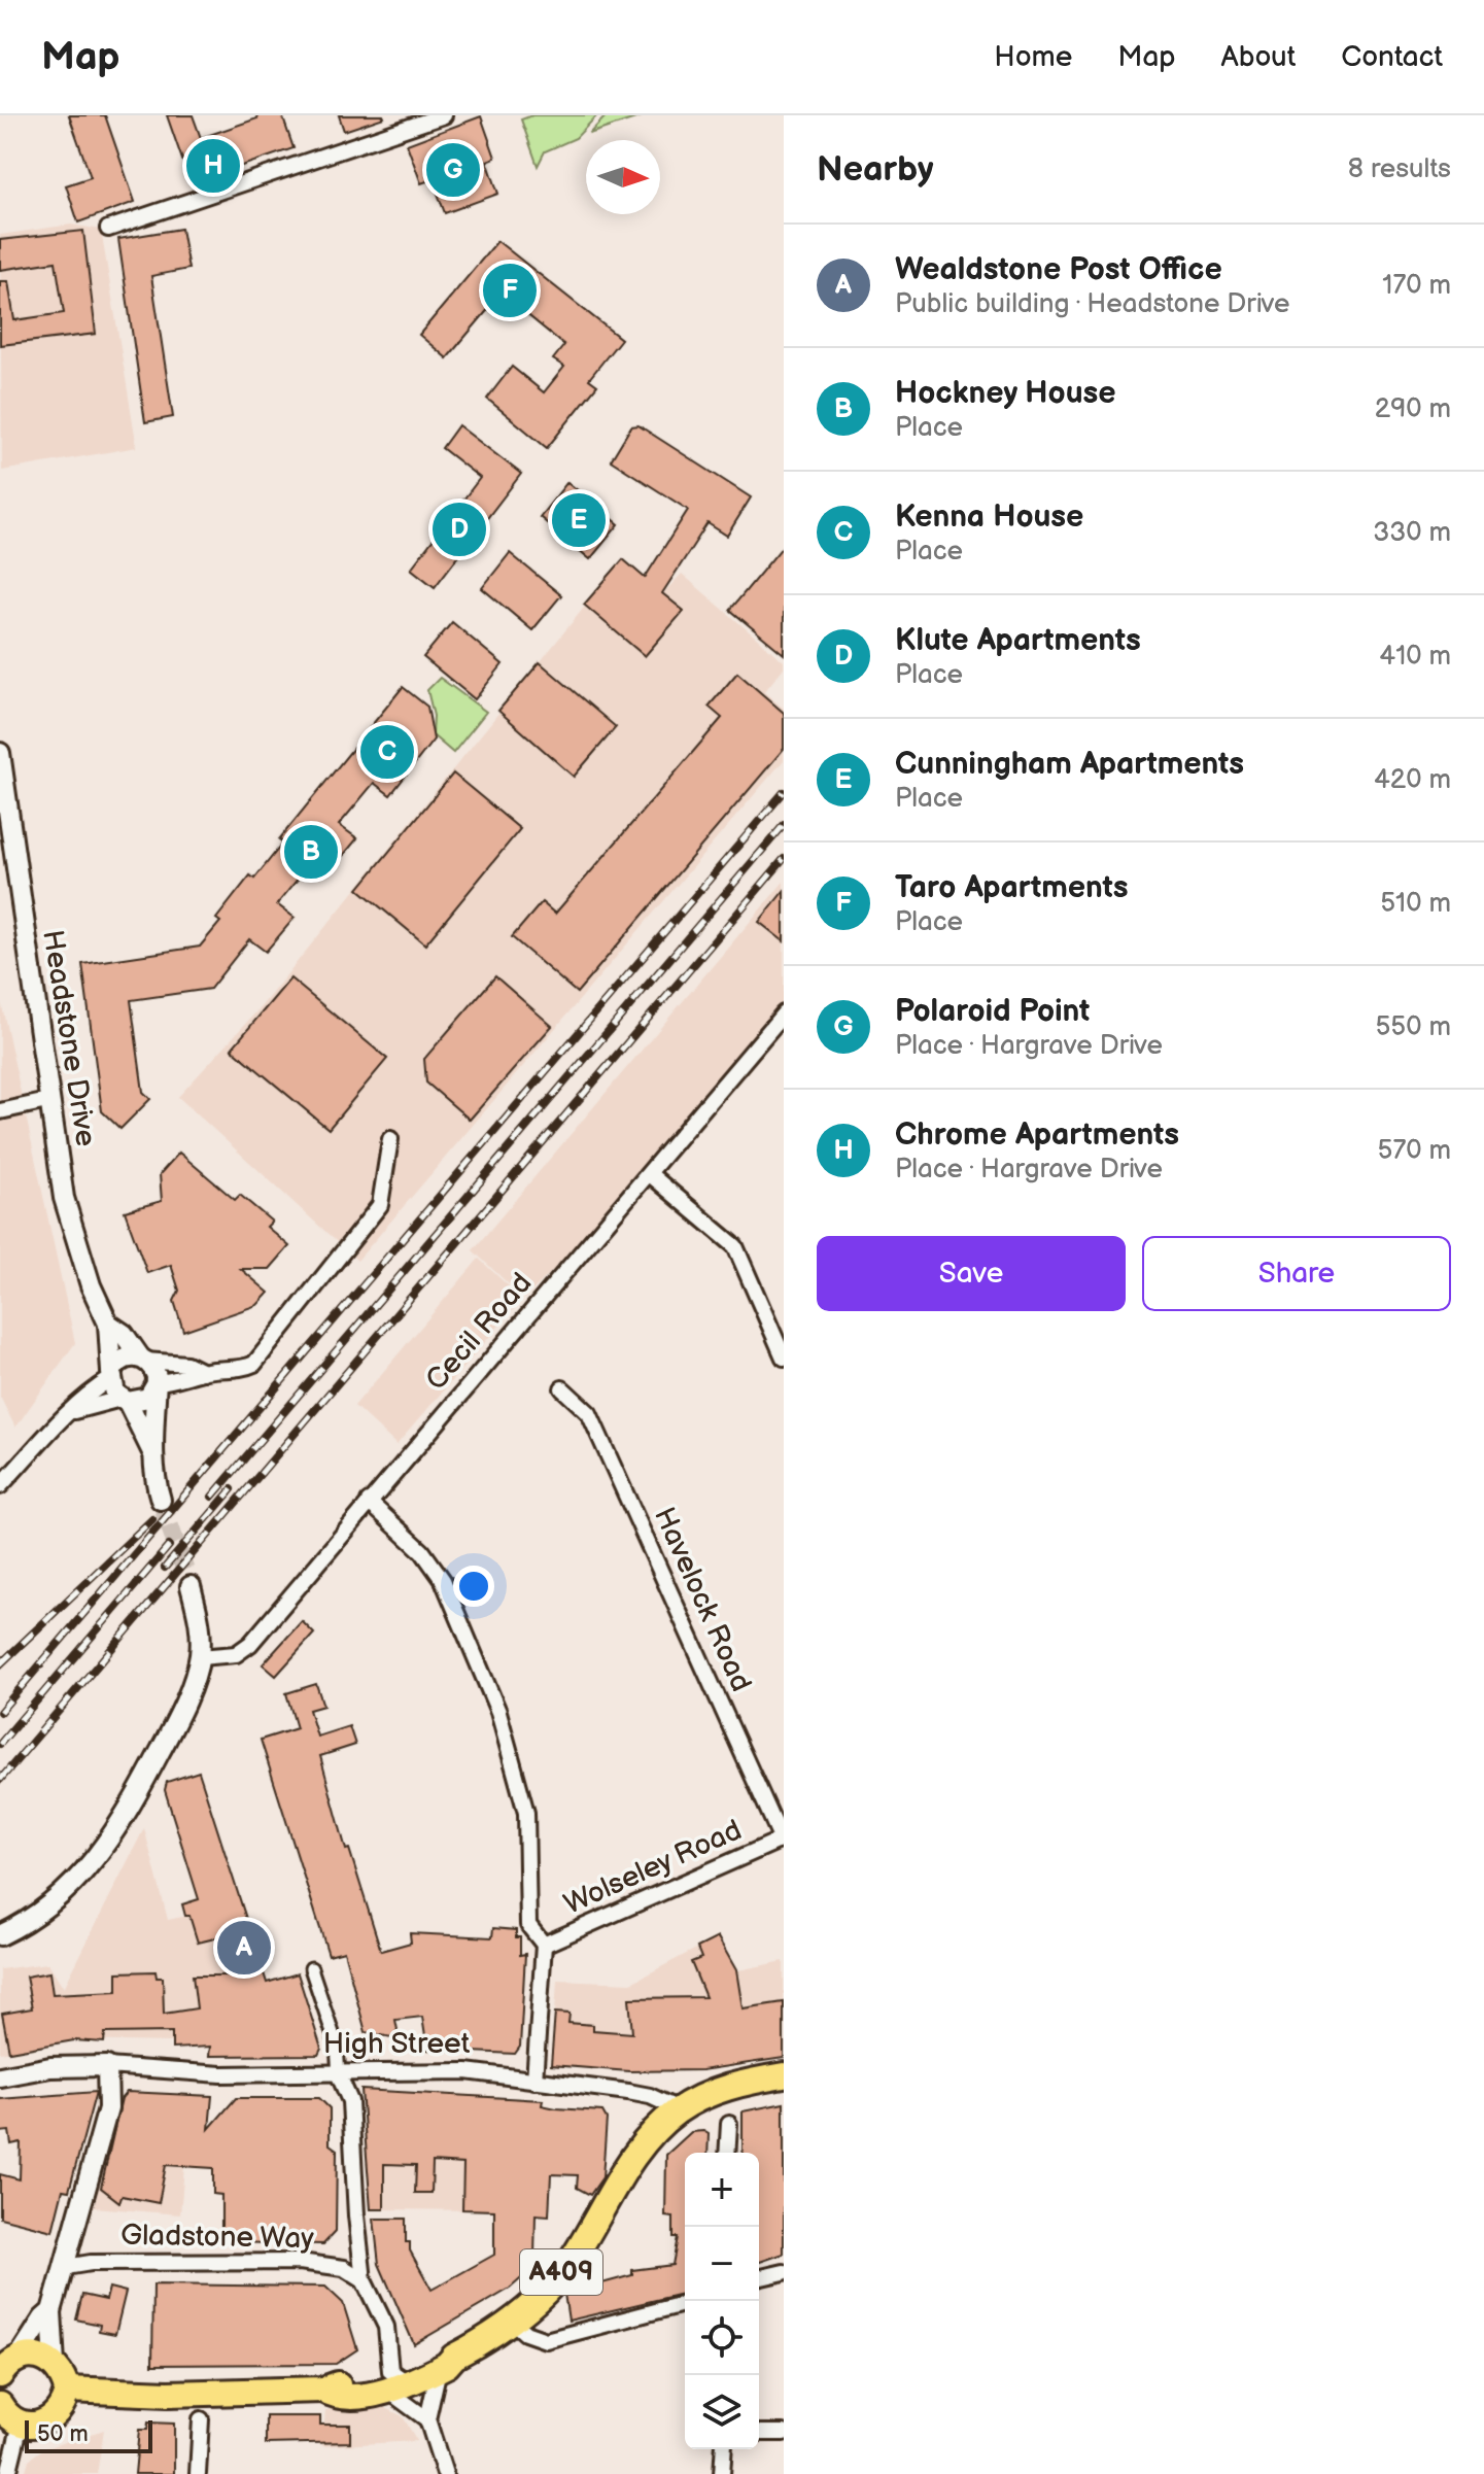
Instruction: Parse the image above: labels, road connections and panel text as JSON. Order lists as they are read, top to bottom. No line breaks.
{"streets":{"main road":["A409"],"street":["Headstone Drive","Cecil Road","Havelock Road","Wolseley Road","High Street","Gladstone Way"]},"crossings":[["Havelock Road","Wolseley Road"],["High Street","A409"]],"scale_bar":"50 m","north":"right","page":{"header":"Map","nav":["Home","Map","About","Contact"],"heading":["Nearby","8 results"],"pins":["H","G","F","E","D","C","B","A"],"list":[{"mark":"A","name":"Wealdstone Post Office","note":"Public building · Headstone Drive","value":"170 m"},{"mark":"B","name":"Hockney House","note":"Place","value":"290 m"},{"mark":"C","name":"Kenna House","note":"Place","value":"330 m"},{"mark":"D","name":"Klute Apartments","note":"Place","value":"410 m"},{"mark":"E","name":"Cunningham Apartments","note":"Place","value":"420 m"},{"mark":"F","name":"Taro Apartments","note":"Place","value":"510 m"},{"mark":"G","name":"Polaroid Point","note":"Place · Hargrave Drive","value":"550 m"},{"mark":"H","name":"Chrome Apartments","note":"Place · Hargrave Drive","value":"570 m"}],"buttons":["Save","Share"],"map_buttons":["+","−"],"scale":"50 m"}}
